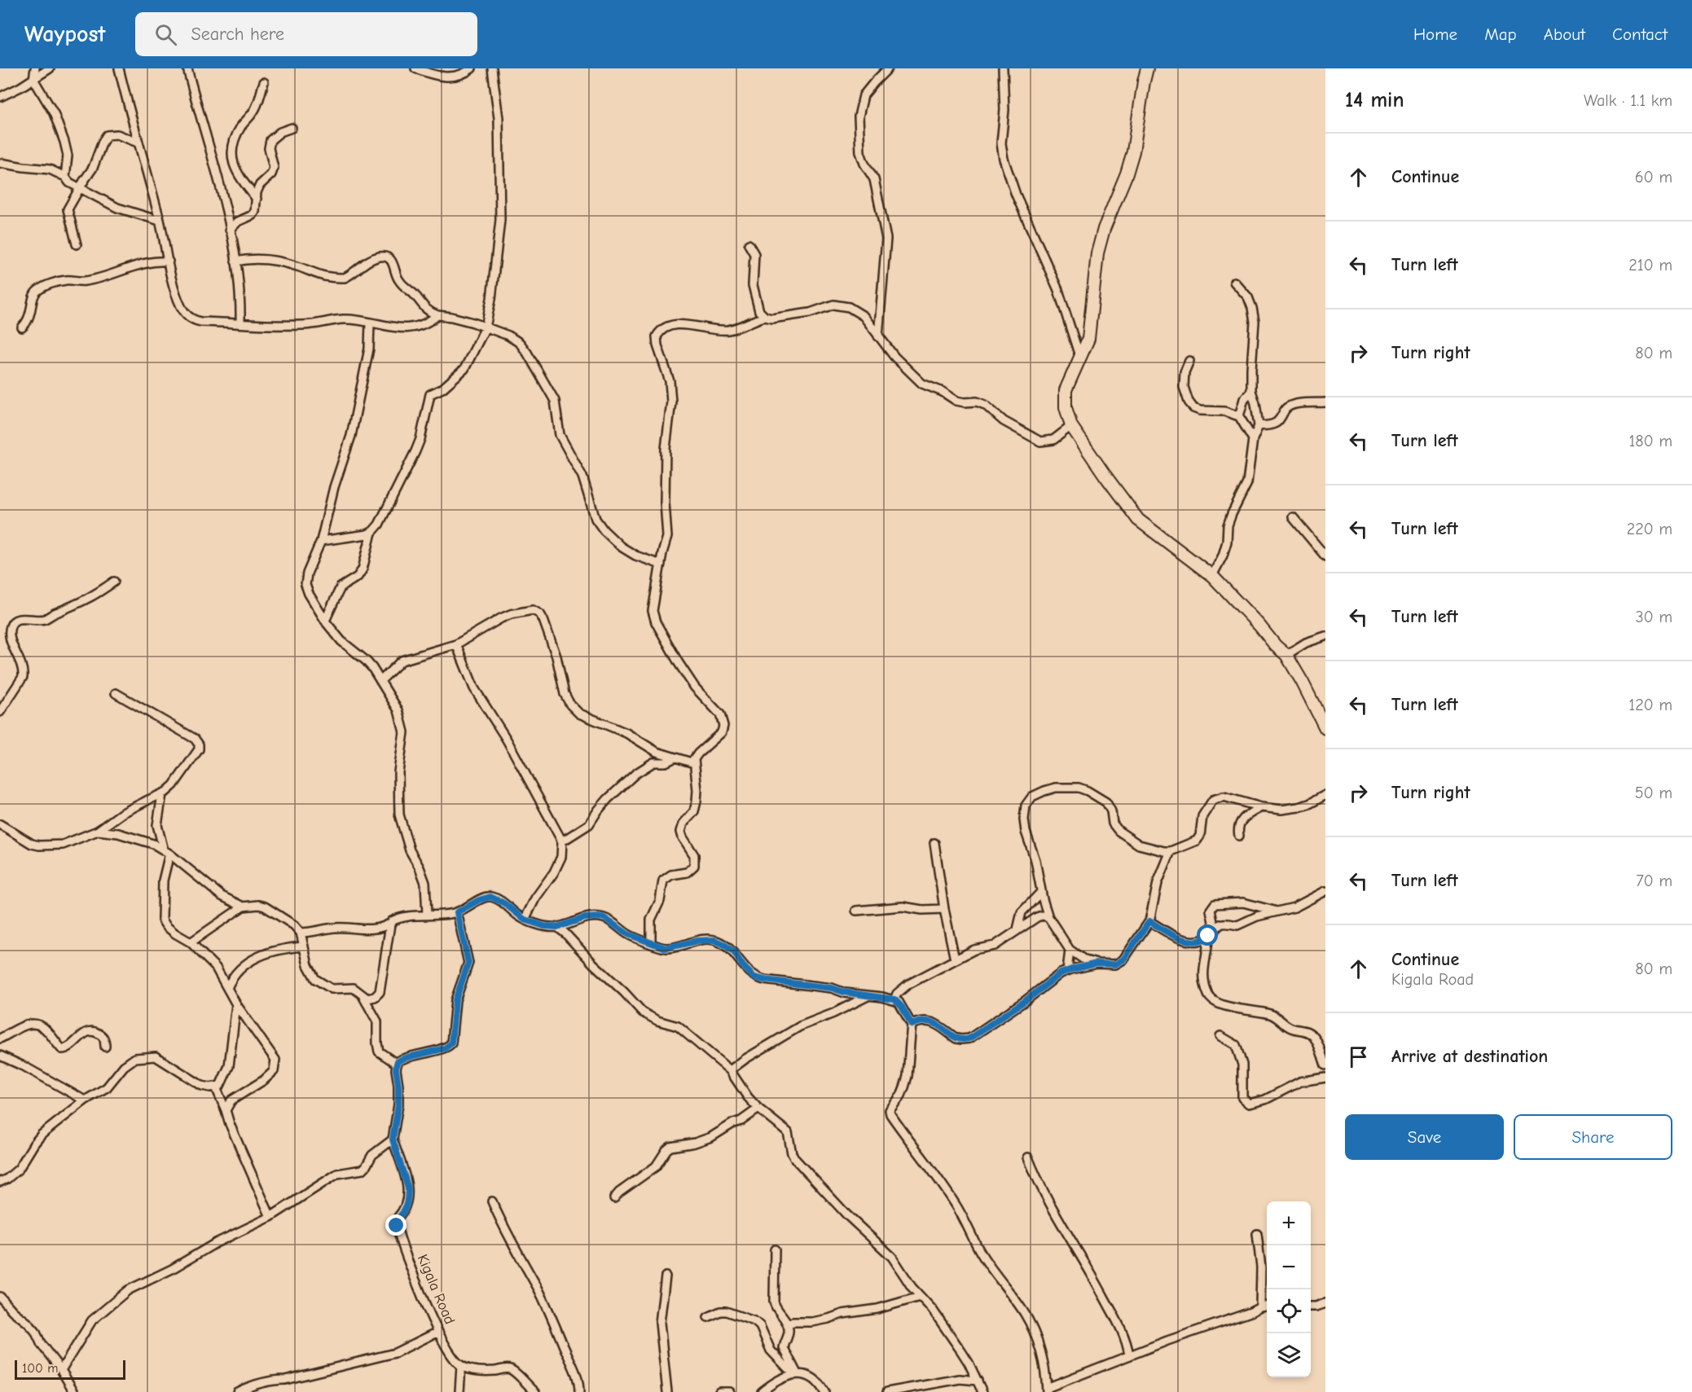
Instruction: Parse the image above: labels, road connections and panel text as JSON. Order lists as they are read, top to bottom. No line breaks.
{"streets":{"street":["Kigala Road"]},"scale_bar":"100 m","page":{"header":"Waypost","search":"Search here","nav":["Home","Map","About","Contact"],"heading":["14 min","Walk · 1.1 km"],"list":[["Continue","60 m"],["Turn left","210 m"],["Turn right","80 m"],["Turn left","180 m"],["Turn left","220 m"],["Turn left","30 m"],["Turn left","120 m"],["Turn right","50 m"],["Turn left","70 m"],["Continue","Kigala Road","80 m"],"Arrive at destination"],"buttons":["Save","Share"],"map_buttons":["+","−"],"scale":"100 m"}}
